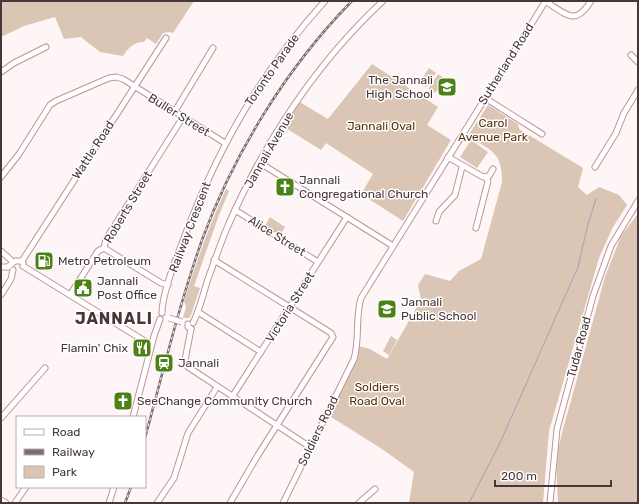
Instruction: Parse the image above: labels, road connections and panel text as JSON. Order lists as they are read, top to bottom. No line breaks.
{"streets":{"street":["Sutherland Road","Toronto Parade","Buller Street","Wattle Road","Jannali Avenue","Roberts Street","Railway Crescent","Alice Street","Victoria Street","Tudar Road","Soldiers Road"]},"crossings":[["Sutherland Road","Soldiers Road"],["Toronto Parade","Buller Street"],["Toronto Parade","Railway Crescent"],["Buller Street","Wattle Road"],["Buller Street","Roberts Street"],["Buller Street","Railway Crescent"],["Jannali Avenue","Alice Street"],["Alice Street","Victoria Street"]],"districts":["JANNALI"],"parks":["Carol Avenue Park","Jannali Oval","Soldiers Road Oval"],"places":{"school or university":["The Jannali High School","Jannali Public School"],"church":["Jannali Congregational Church","SeeChange Community Church"],"fuel station":["Metro Petroleum"],"public building":["Jannali Post Office"],"restaurant":["Flamin' Chix"],"station":["Jannali"]},"legend":["Road","Railway","Park"],"scale_bar":"200 m"}
